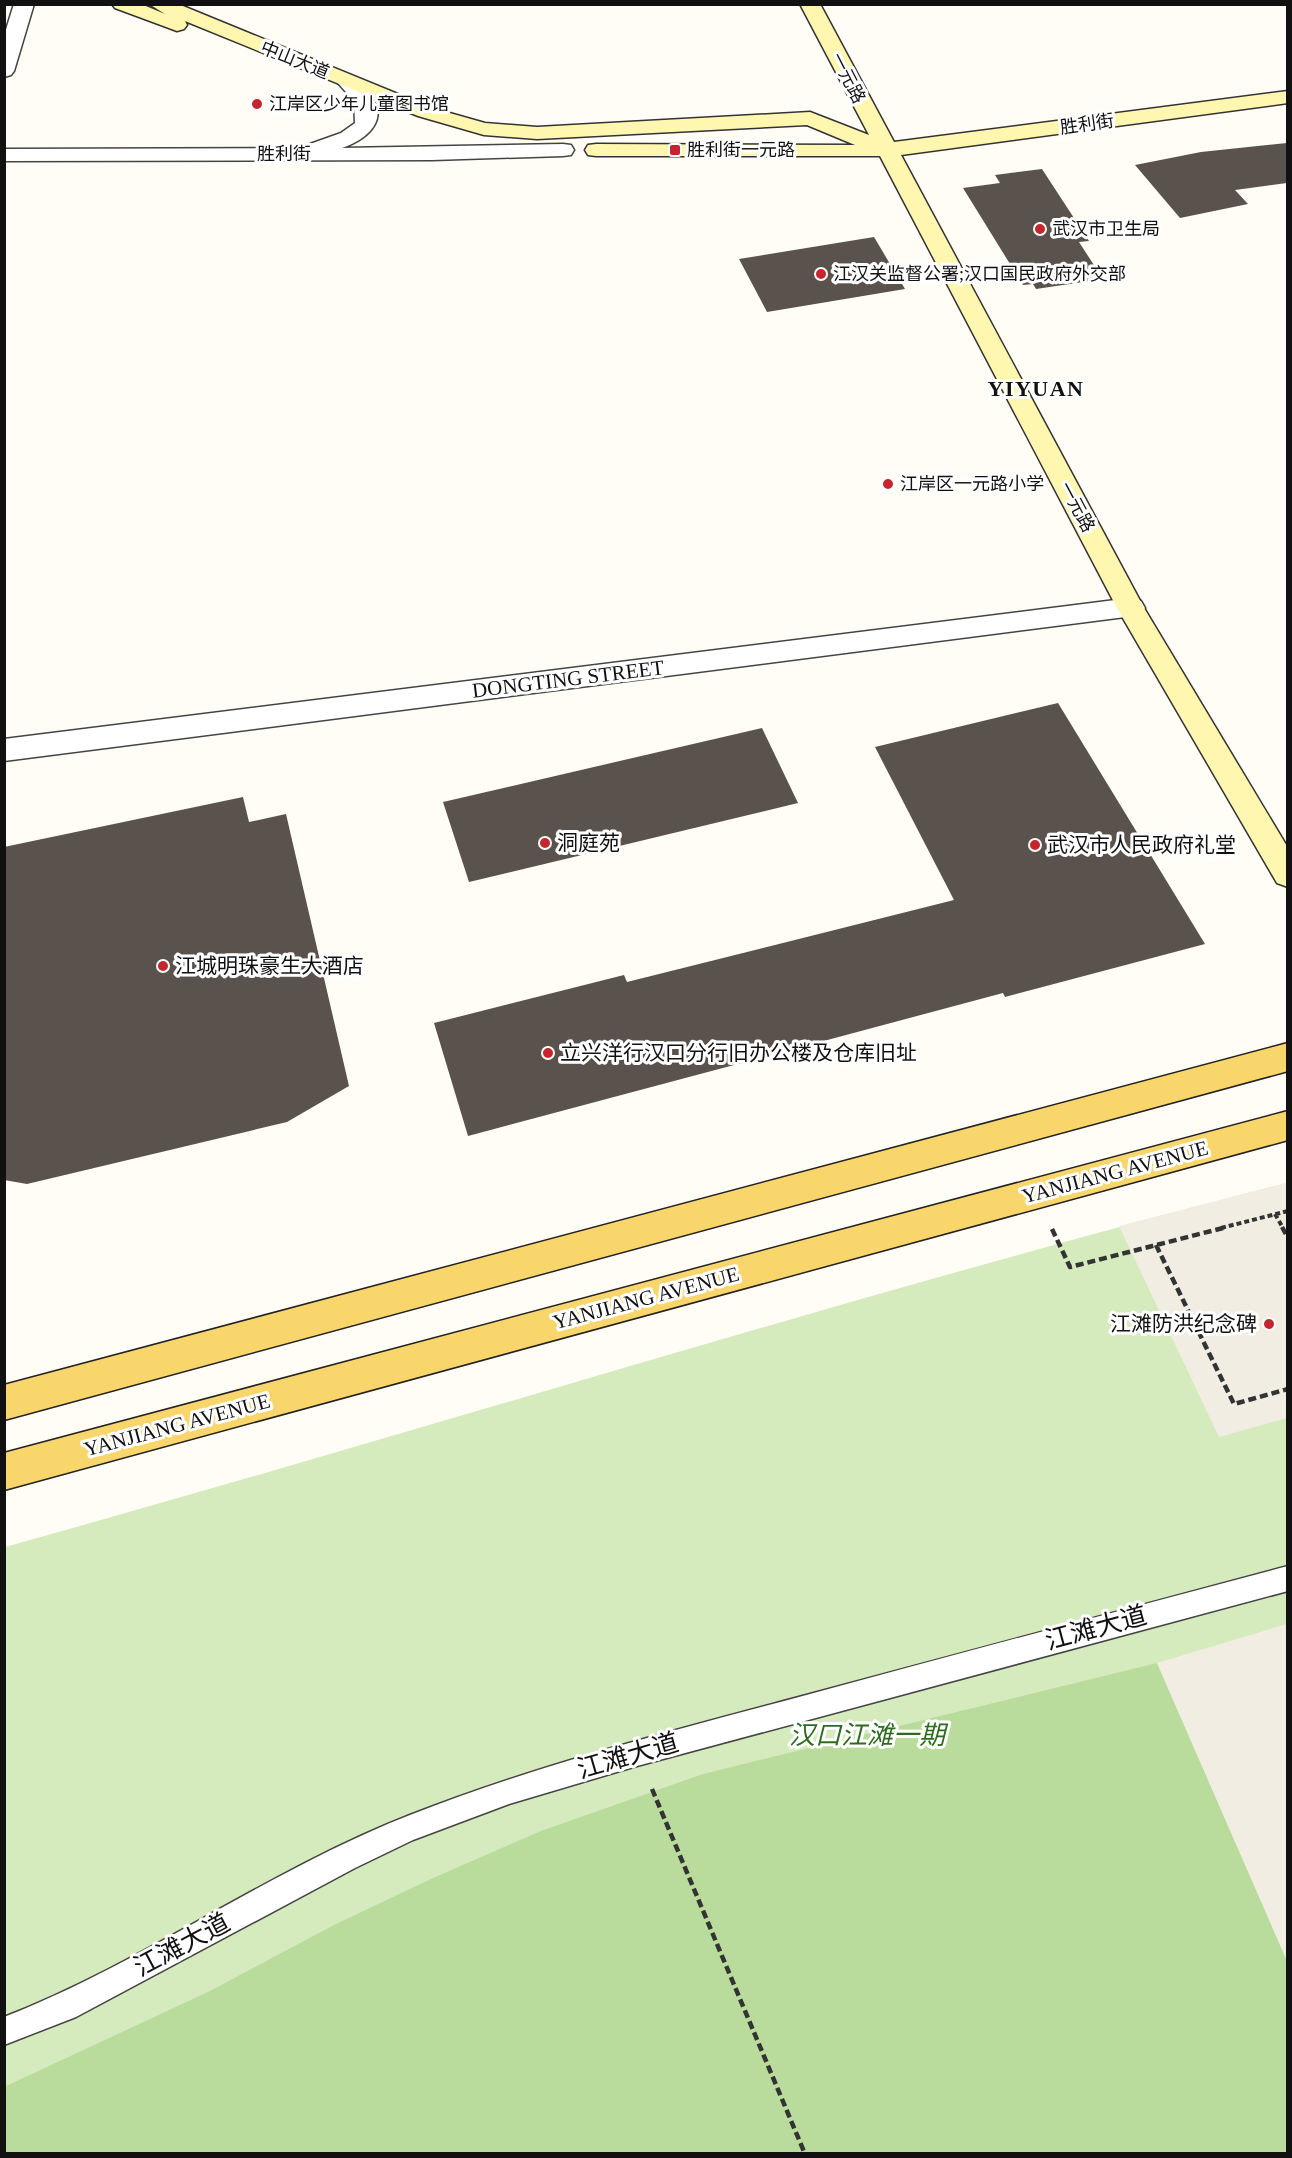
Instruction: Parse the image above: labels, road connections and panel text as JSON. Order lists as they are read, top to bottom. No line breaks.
{"streets":{"main road":["中山大道","一元路","胜利街","YANJIANG AVENUE"],"street":["DONGTING STREET"],"lane":["江滩大道"]},"crossings":[["中山大道","一元路"],["中山大道","胜利街"],["一元路","胜利街"],["一元路","DONGTING STREET"]],"districts":["YIYUAN"],"parks":["汉口江滩一期"],"places":{"other":["江岸区少年儿童图书馆","武汉市卫生局","江汉关监督公署;汉口国民政府外交部","江岸区一元路小学","洞庭苑","武汉市人民政府礼堂","江城明珠豪生大酒店","立兴洋行汉口分行旧办公楼及仓库旧址","江滩防洪纪念碑"],"transit":["胜利街一元路"]}}
